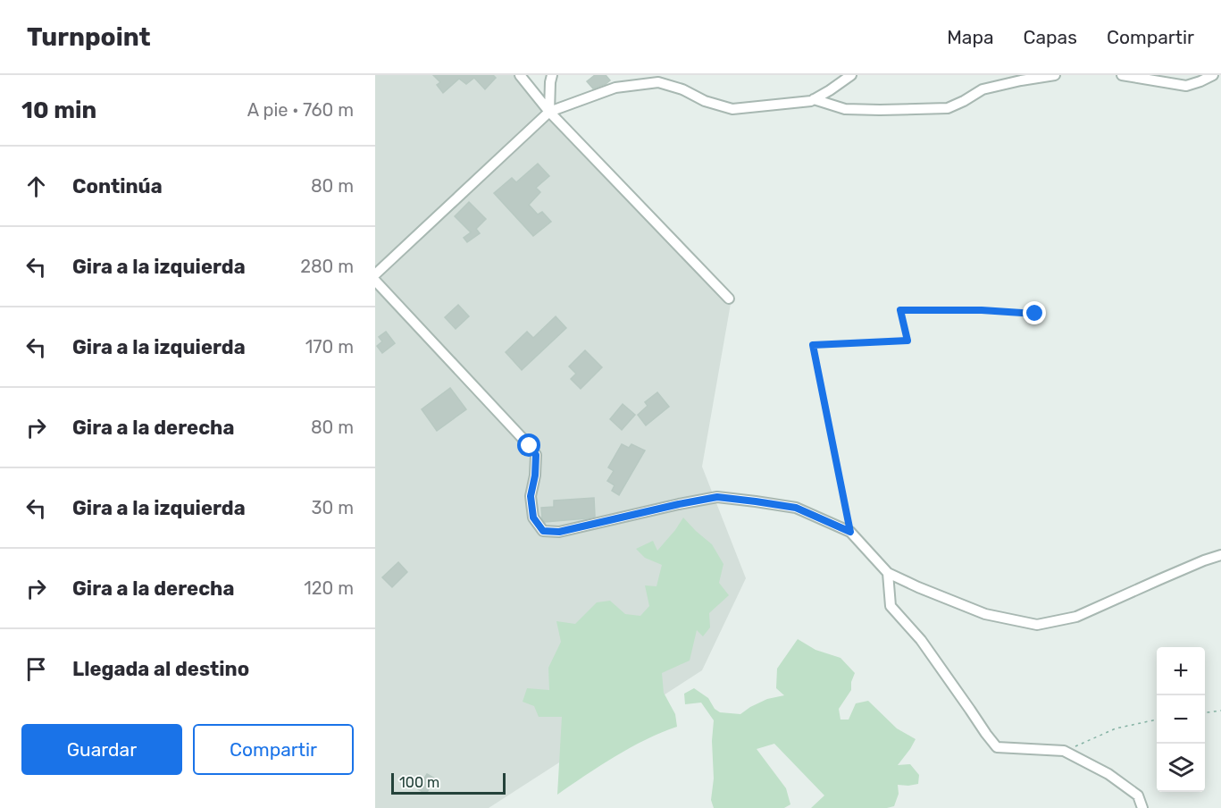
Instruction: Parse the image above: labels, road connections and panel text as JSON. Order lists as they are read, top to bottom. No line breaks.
{"scale_bar":"100 m","page":{"header":"Turnpoint","nav":["Mapa","Capas","Compartir"],"heading":["10 min","A pie · 760 m"],"list":[["Continúa","80 m"],["Gira a la izquierda","280 m"],["Gira a la izquierda","170 m"],["Gira a la derecha","80 m"],["Gira a la izquierda","30 m"],["Gira a la derecha","120 m"],"Llegada al destino"],"map_buttons":["+","−"],"buttons":["Guardar","Compartir"],"scale":"100 m"}}
